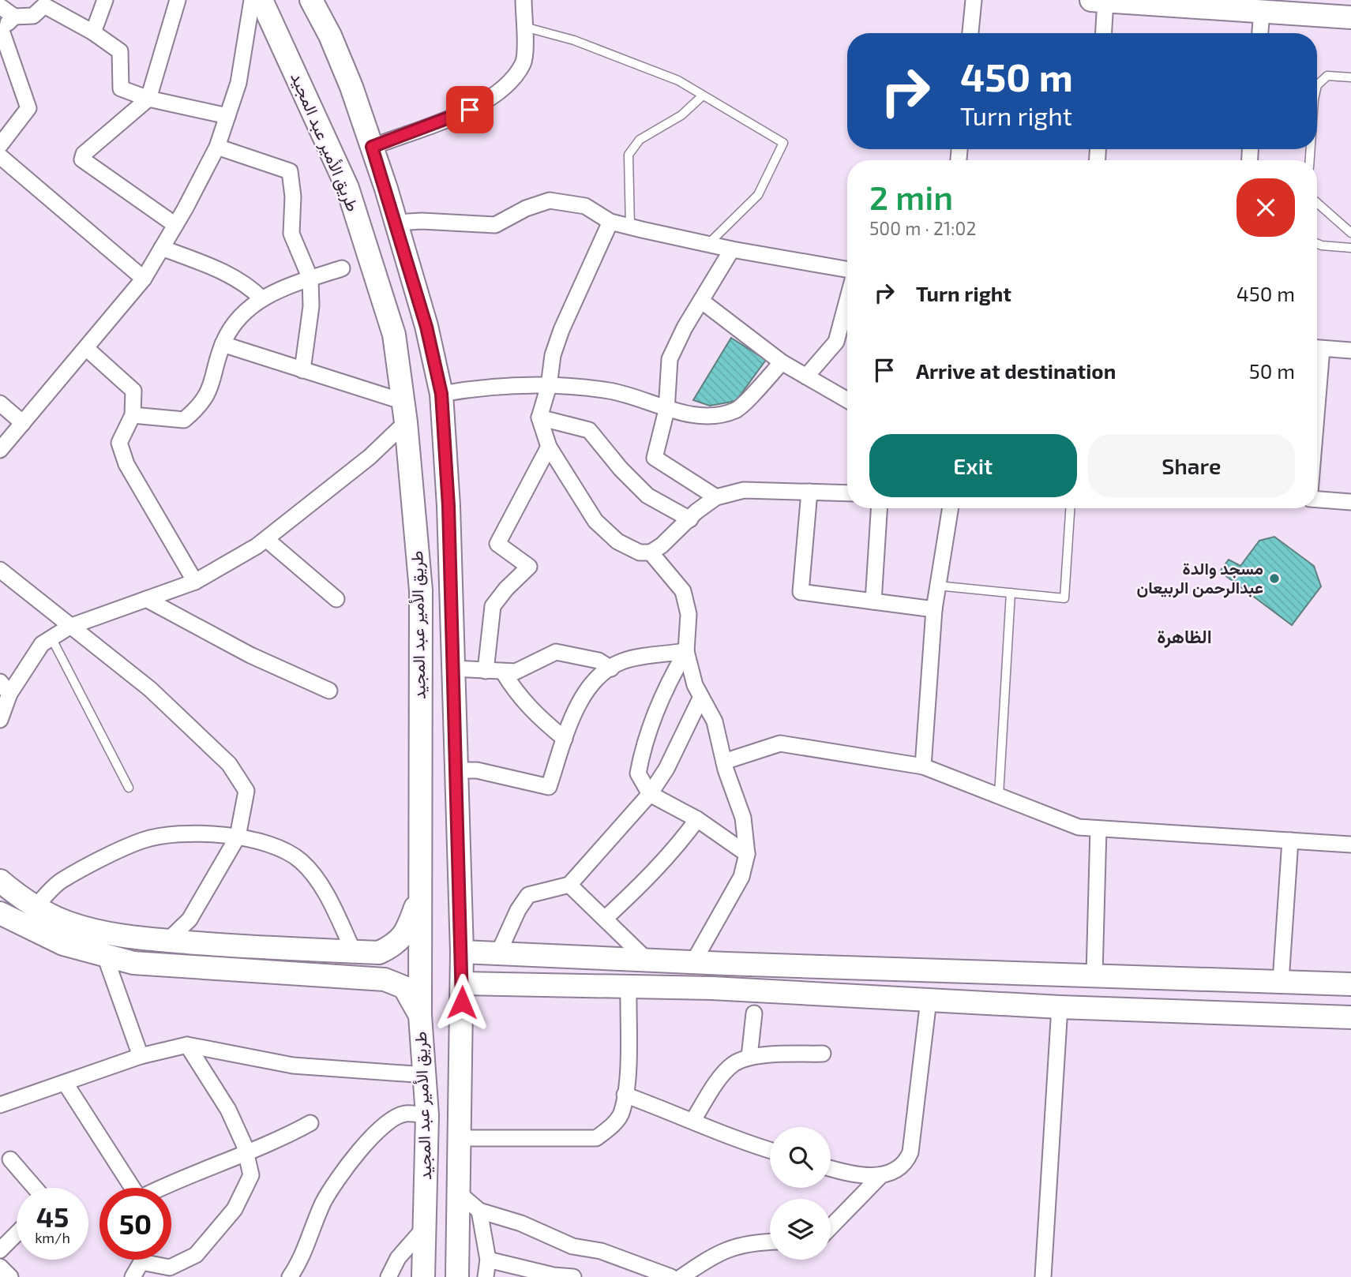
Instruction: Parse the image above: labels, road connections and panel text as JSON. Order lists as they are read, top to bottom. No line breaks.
{"streets":{"main road":["طريق الأمير عبد المجيد"]},"districts":["الظاهرة"],"places":["مسجد والدة عبدالرحمن الربيعان"],"page":{"turn":["450 m","Turn right"],"heading":["2 min","500 m · 21:02"],"list":[{"name":"Turn right","value":"450 m"},{"name":"Arrive at destination","value":"50 m"}],"buttons":["Exit","Share"],"speed":"45 km/h","limit":"50"}}
